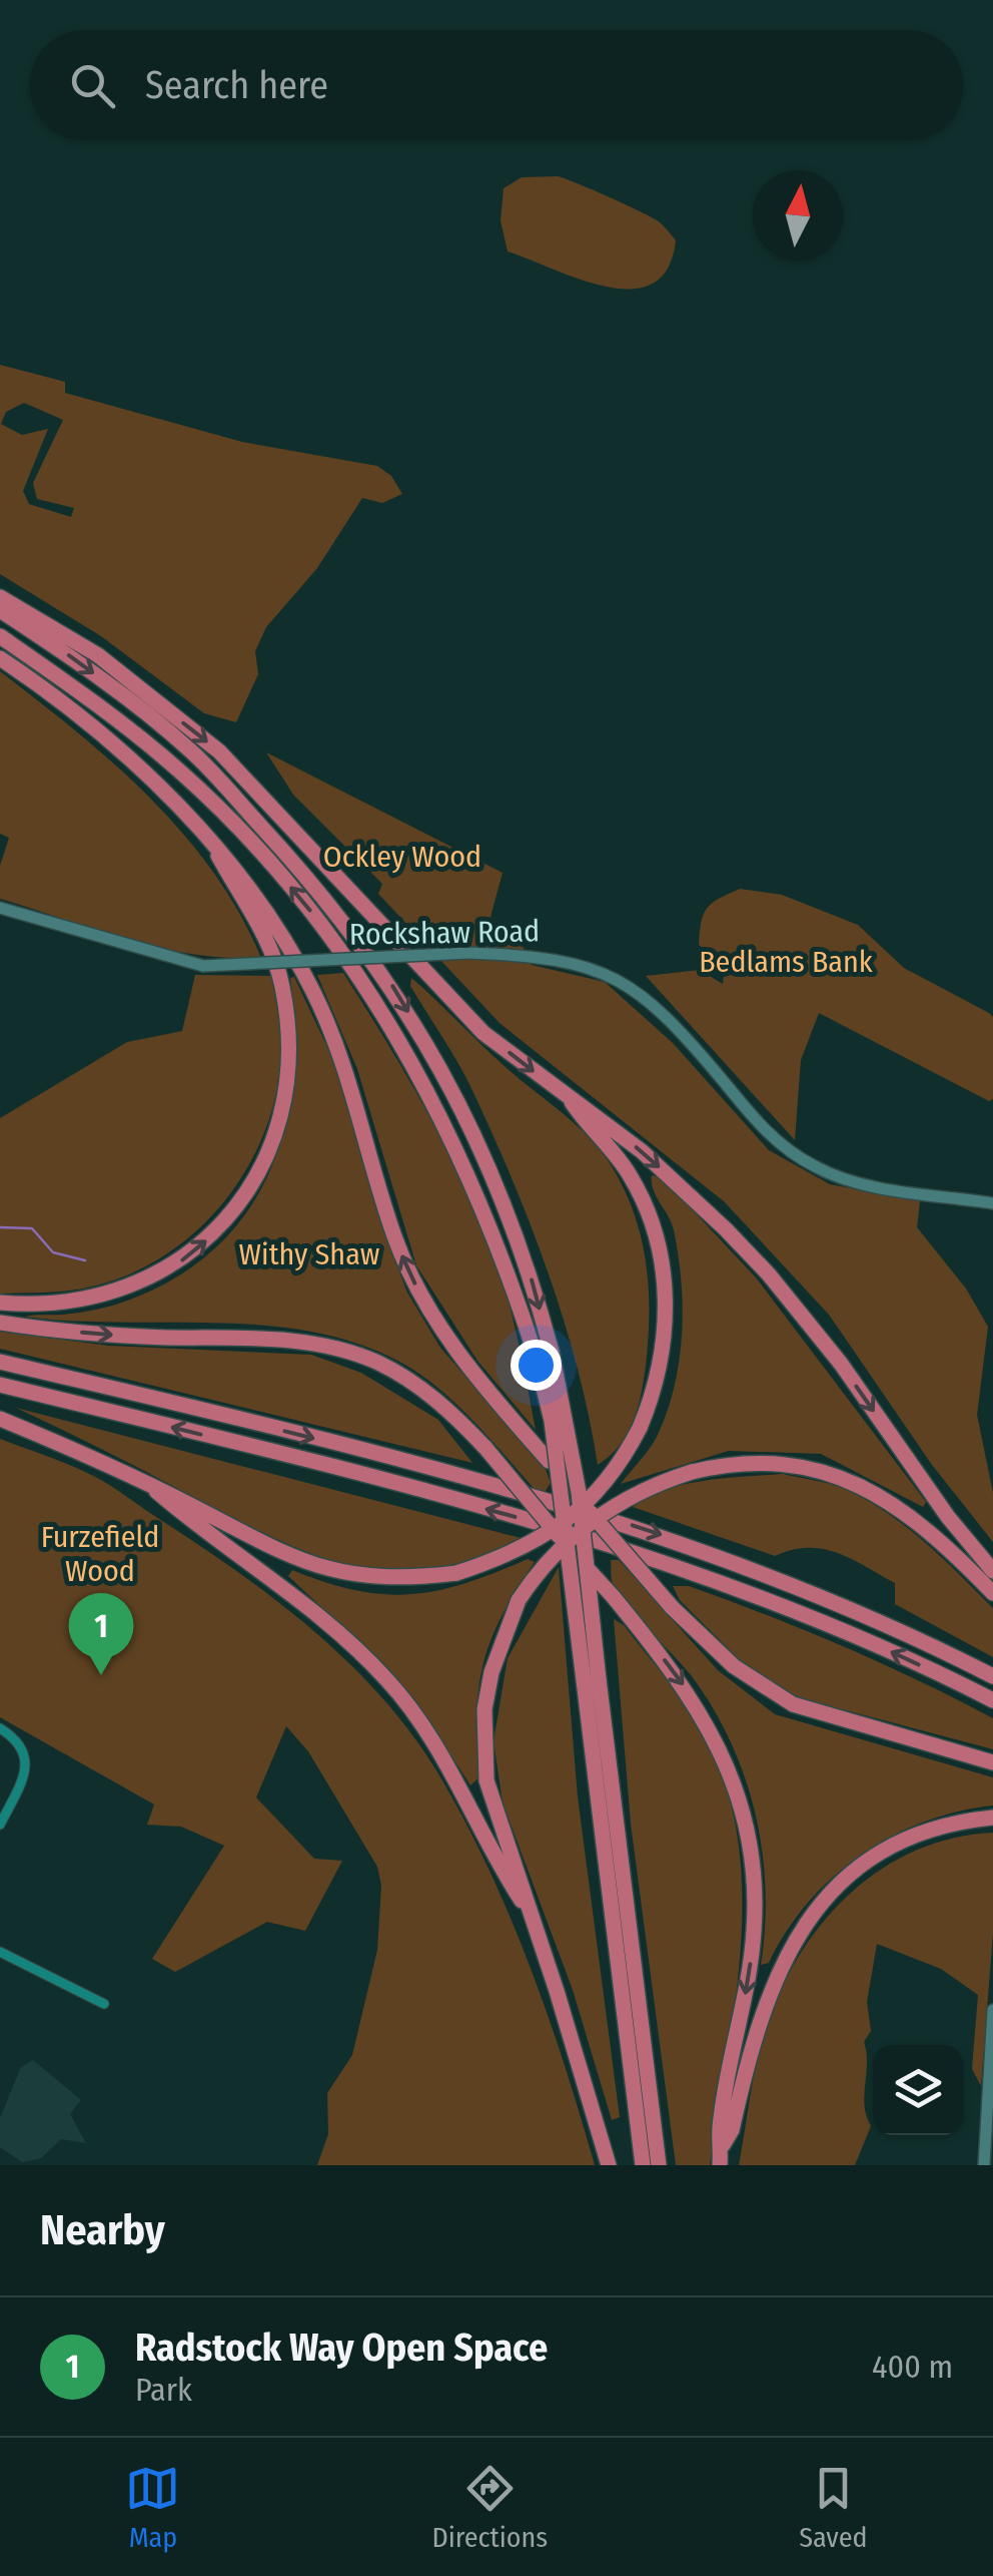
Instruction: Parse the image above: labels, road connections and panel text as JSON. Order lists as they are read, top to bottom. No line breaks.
{"streets":{"street":["Rockshaw Road"]},"parks":["Ockley Wood","Bedlams Bank","Withy Shaw","Furzefield Wood"],"north":"top","page":{"search":"Search here","pins":"1","heading":"Nearby","list":[{"mark":"1","name":"Radstock Way Open Space","note":"Park","value":"400 m"}],"nav":["Map","Directions","Saved"]}}
